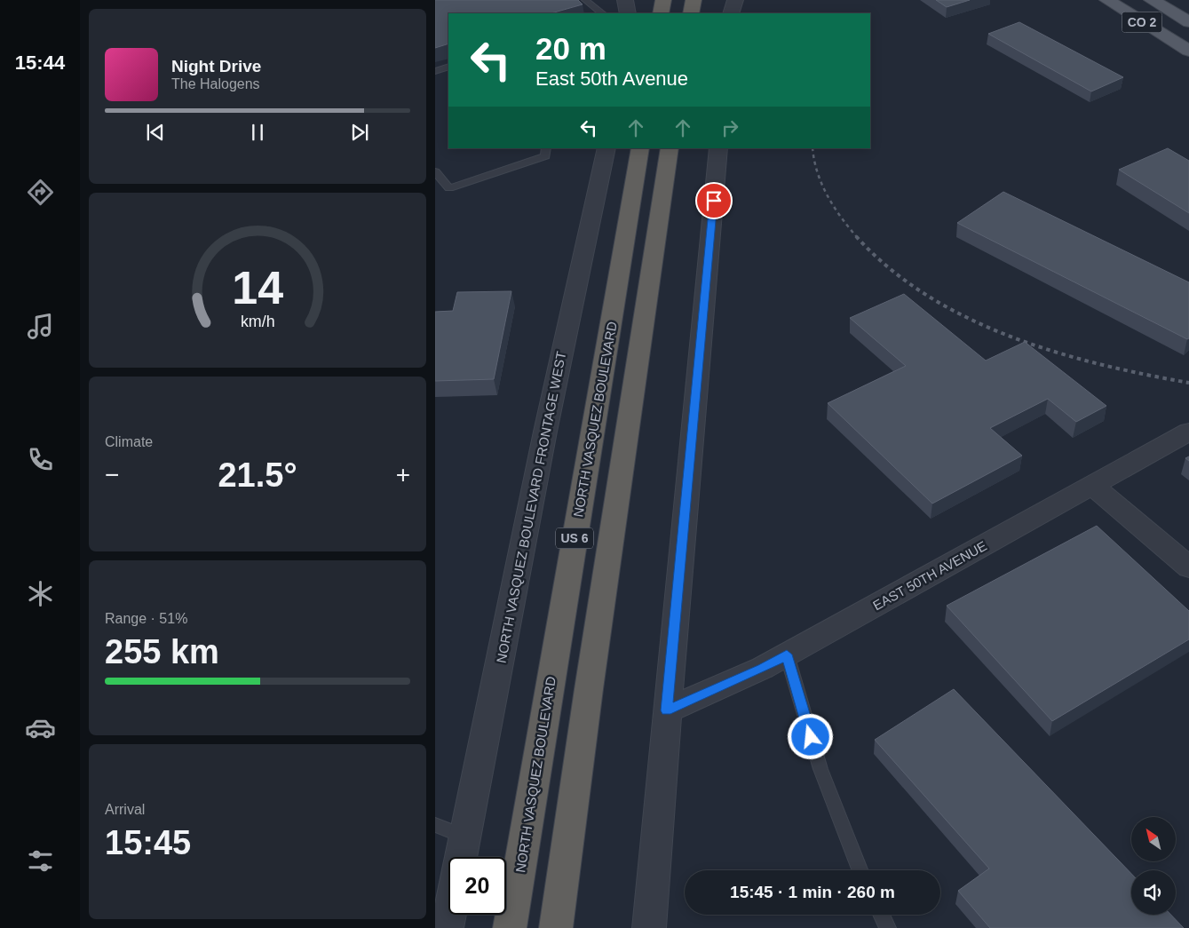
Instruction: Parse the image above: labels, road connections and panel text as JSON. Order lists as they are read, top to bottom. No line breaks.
{"streets":{"highway":["NORTH VASQUEZ BOULEVARD","US 6"],"main road":["CO 2"],"street":["NORTH VASQUEZ BOULEVARD FRONTAGE WEST","EAST 50TH AVENUE"]},"north":"top left","page":{"tabs":"15:44","turn":["20 m","East 50th Avenue"],"song":["Night Drive","The Halogens"],"tile":["Climate",["Range · 51%","255 km"],["Arrival","15:45"]],"heat":["−","21.5°","+"],"limit":"20","trip":"15:45 · 1 min · 260 m","gauge":["14","km/h"]}}
